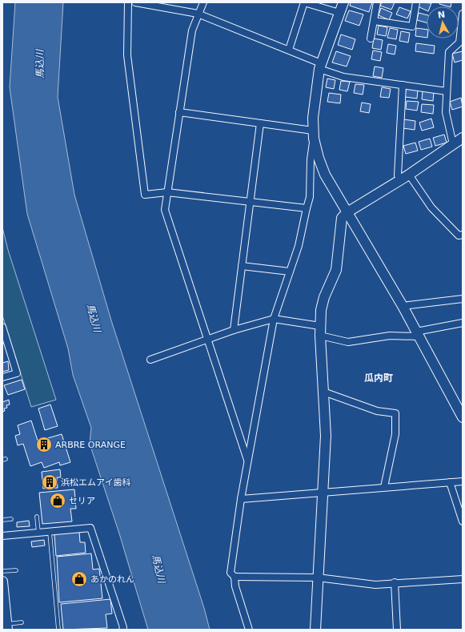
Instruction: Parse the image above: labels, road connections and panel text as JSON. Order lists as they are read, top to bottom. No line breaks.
{"districts":["瓜内町"],"water":["馬込川"],"places":{"building":["ARBRE ORANGE","浜松エムアイ歯科"],"shop":["セリア","あかのれん"]},"north":"top"}
